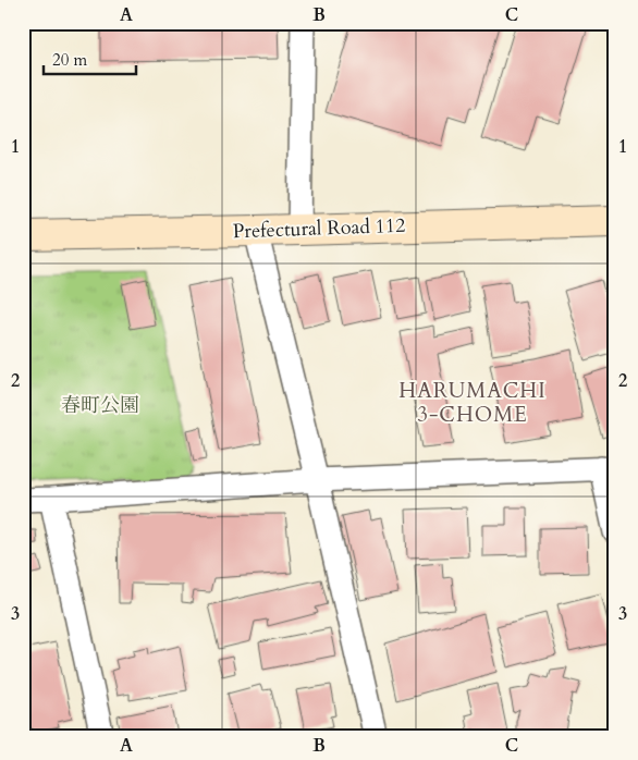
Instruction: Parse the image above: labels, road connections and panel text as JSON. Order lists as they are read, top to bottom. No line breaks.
{"streets":{"main road":["Prefectural Road 112"]},"districts":["HARUMACHI 3-CHOME"],"parks":["春町公園"],"scale_bar":"20 m","grid":{"columns":["A","B","C"],"rows":["1","2","3"]}}
